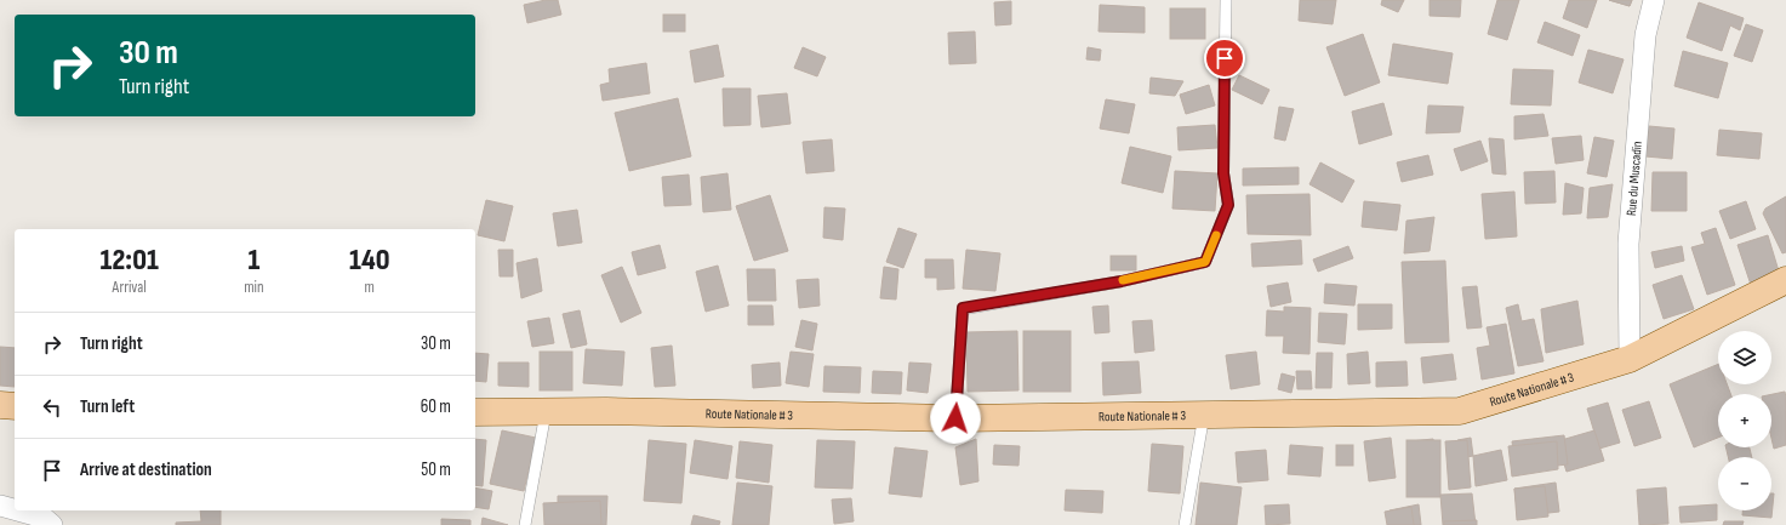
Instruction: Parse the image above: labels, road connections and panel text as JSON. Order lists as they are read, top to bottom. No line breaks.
{"streets":{"main road":["Route Nationale # 3"],"street":["Rue du Muscadin"]},"crossings":[["Rue du Muscadin","Route Nationale # 3"]],"page":{"turn":["30 m","Turn right"],"eta":["12:01","Arrival","1","min","140","m"],"list":[{"name":"Turn right","value":"30 m"},{"name":"Turn left","value":"60 m"},{"name":"Arrive at destination","value":"50 m"}],"map_buttons":["+","−"]}}
